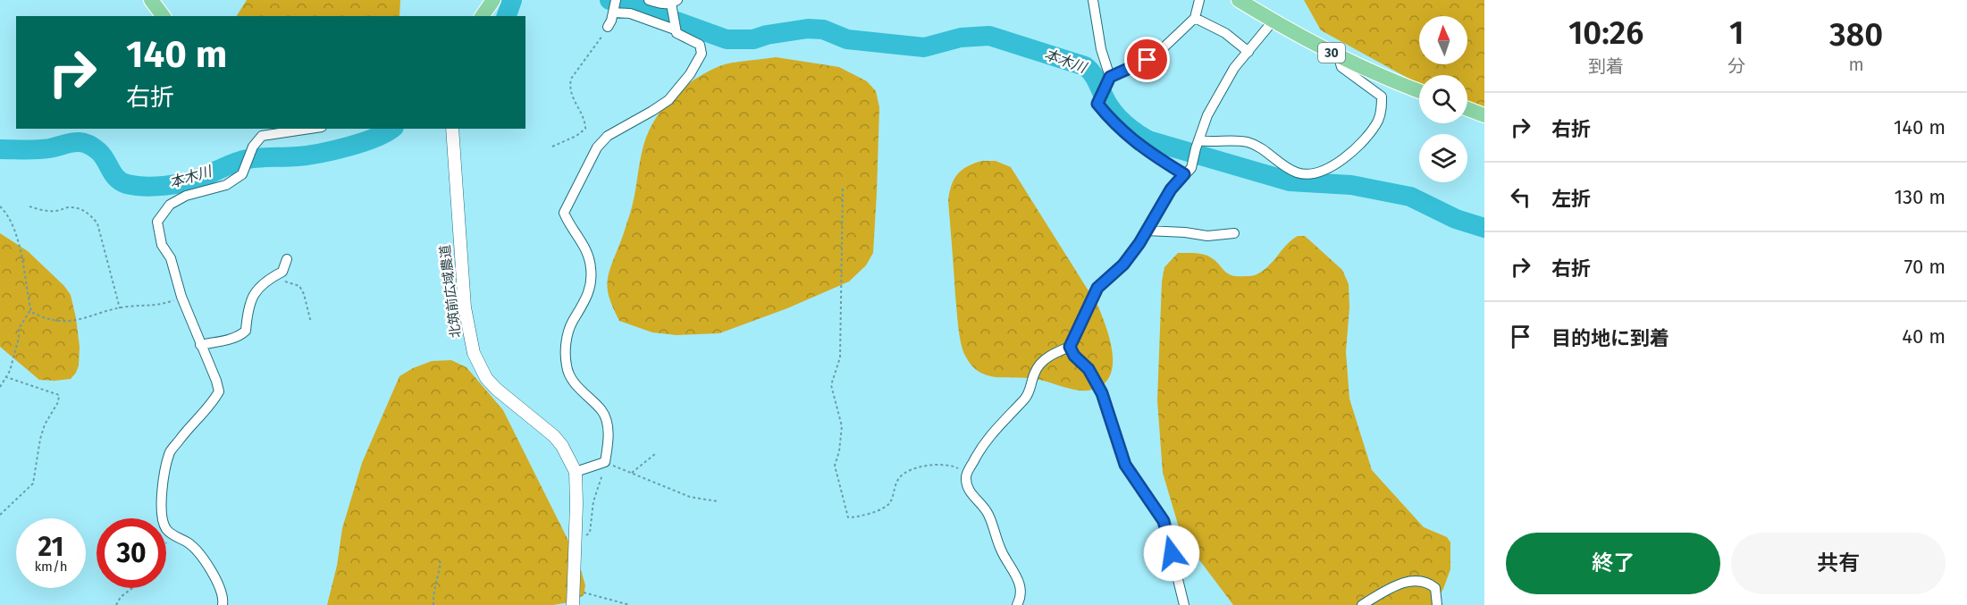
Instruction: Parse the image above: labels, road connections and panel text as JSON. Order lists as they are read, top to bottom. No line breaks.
{"streets":{"main road":["30"],"street":["北筑前広域農道"]},"water":["本木川"],"north":"top","page":{"eta":["10:26","到着","1","分","380","m"],"turn":["140 m","右折"],"list":[{"name":"右折","value":"140 m"},{"name":"左折","value":"130 m"},{"name":"右折","value":"70 m"},{"name":"目的地に到着","value":"40 m"}],"speed":"21 km/h","limit":"30","buttons":["終了","共有"]}}
